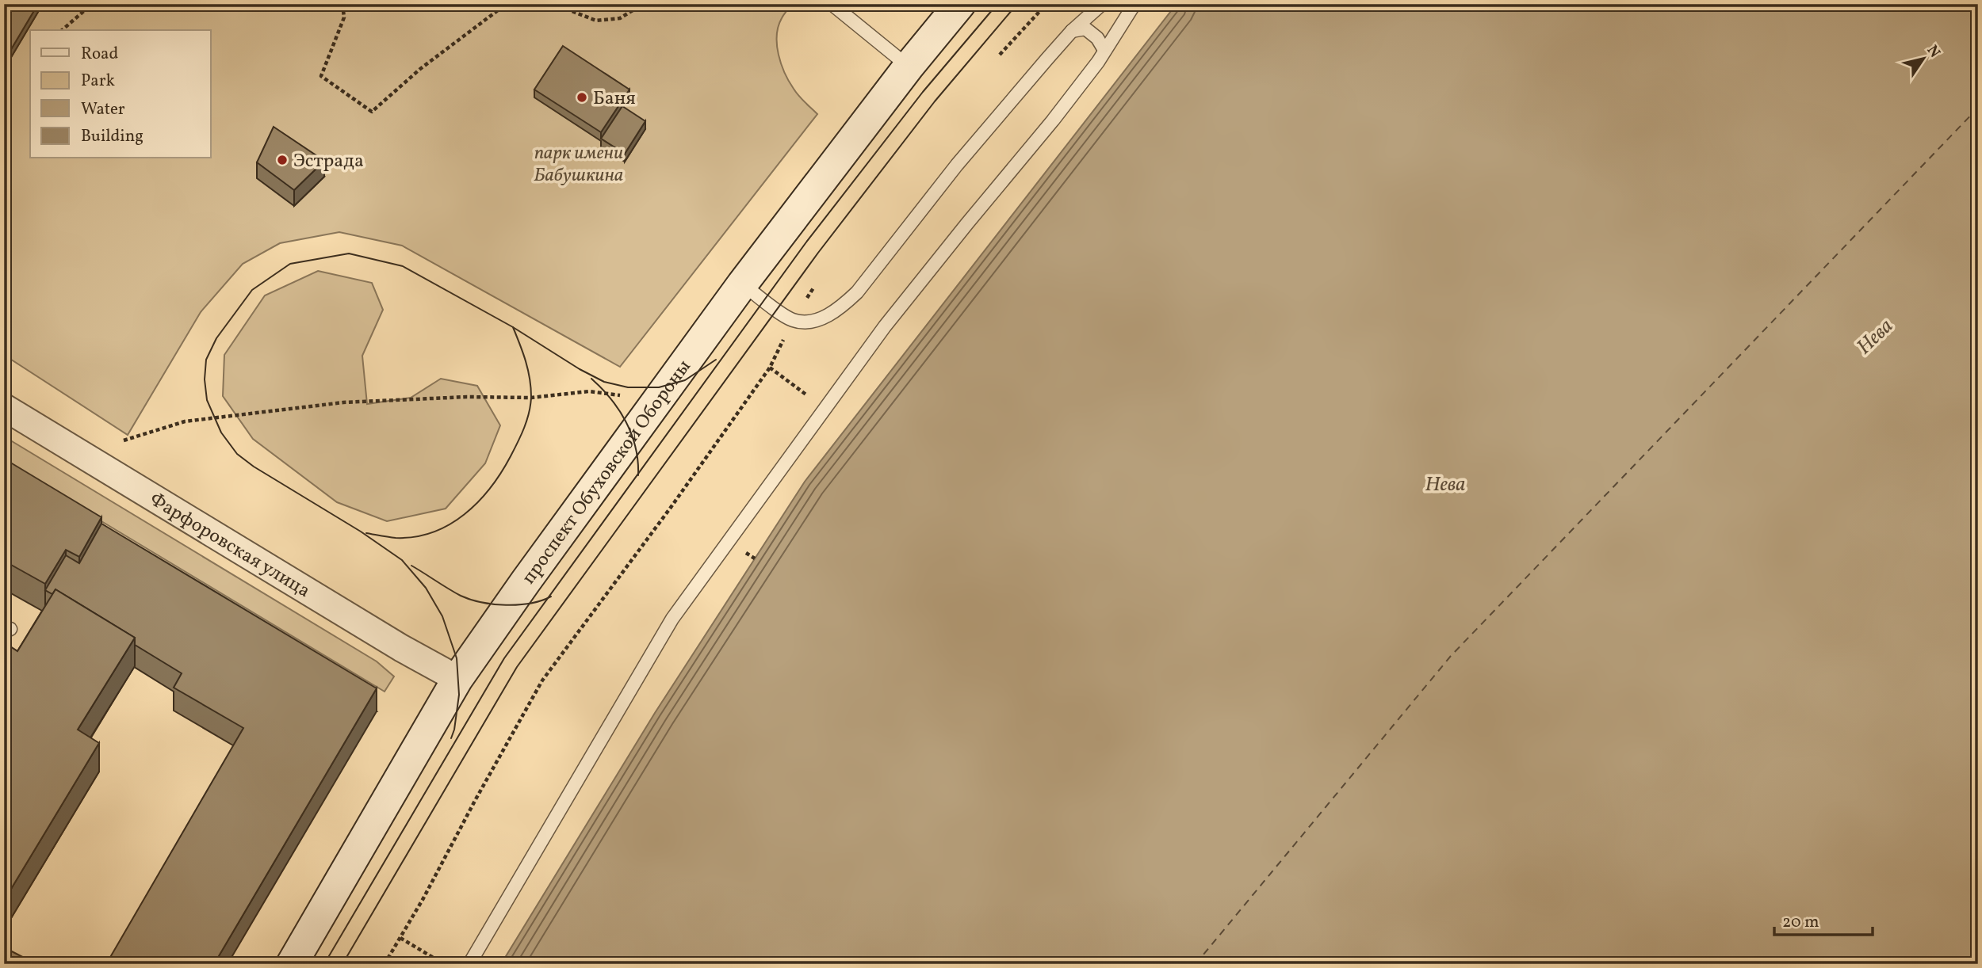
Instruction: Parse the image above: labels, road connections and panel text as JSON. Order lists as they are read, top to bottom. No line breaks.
{"streets":{"main road":["проспект Обуховской Обороны"],"street":["Фарфоровская улица"]},"crossings":[["проспект Обуховской Обороны","Фарфоровская улица"]],"water":["Нева"],"parks":["парк имени Бабушкина"],"places":["Баня","Эстрада"],"legend":["Road","Park","Water","Building"],"scale_bar":"20 m","north":"top right"}
